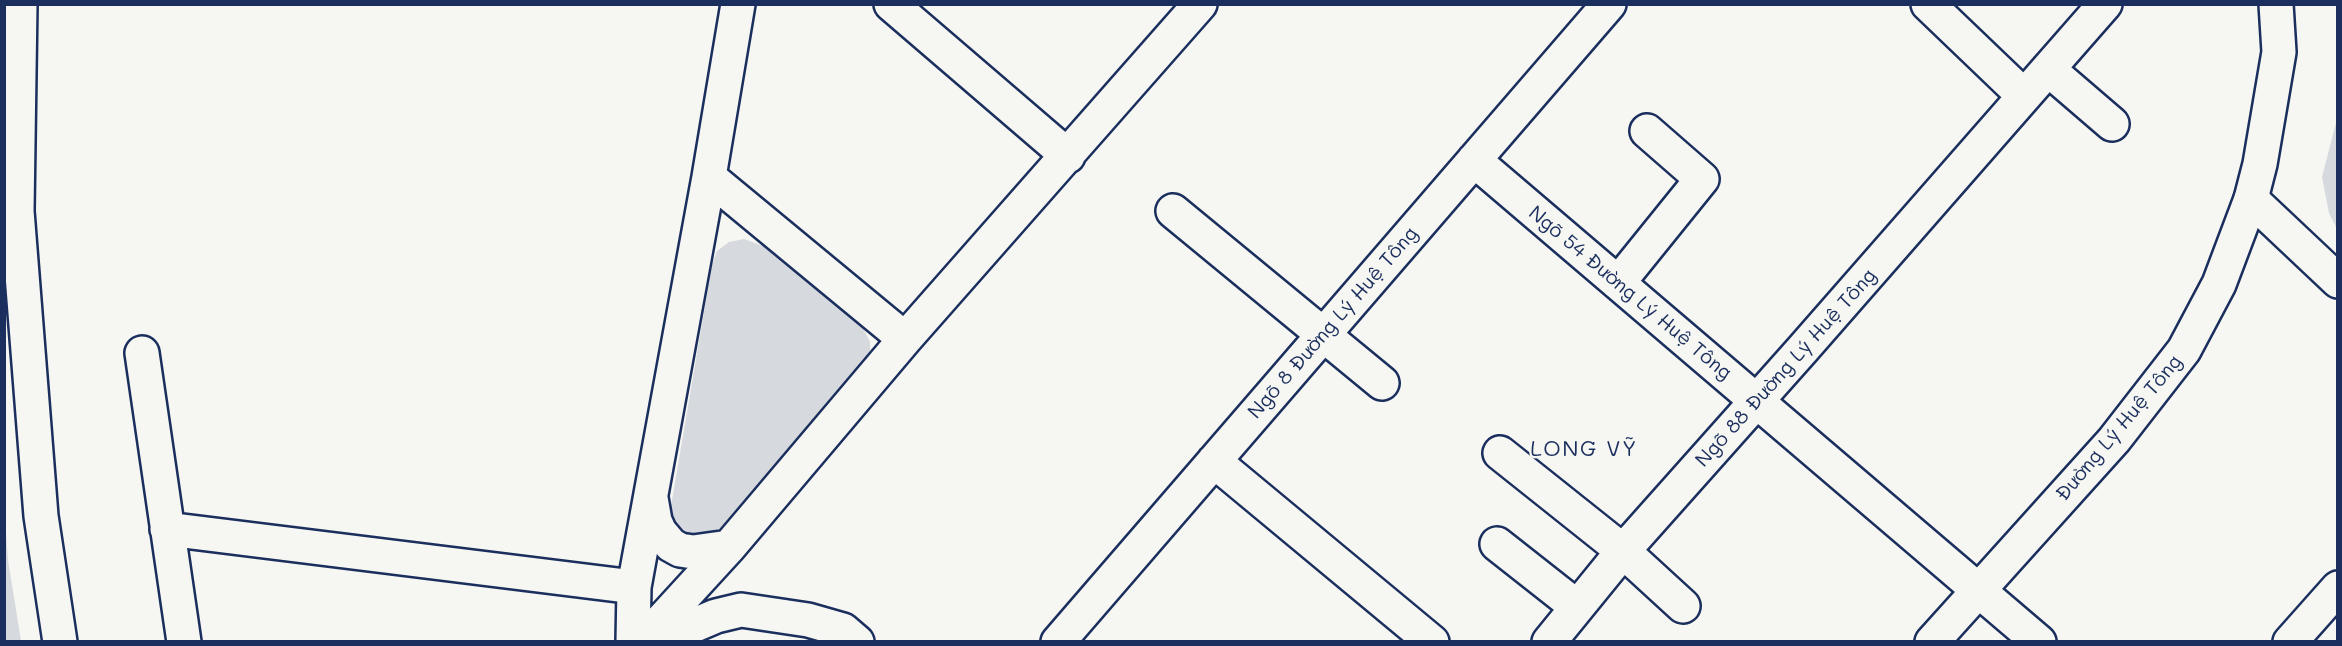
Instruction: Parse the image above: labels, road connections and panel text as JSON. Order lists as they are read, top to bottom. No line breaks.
{"streets":{"main road":["Ngõ 54 Đường Lý Huệ Tông","Ngõ 8 Đường Lý Huệ Tông","Ngõ 88 Đường Lý Huệ Tông","Đường Lý Huệ Tông"]},"crossings":[["Ngõ 54 Đường Lý Huệ Tông","Ngõ 8 Đường Lý Huệ Tông"],["Ngõ 54 Đường Lý Huệ Tông","Ngõ 88 Đường Lý Huệ Tông"],["Ngõ 54 Đường Lý Huệ Tông","Đường Lý Huệ Tông"]],"districts":["LONG VỸ"]}
